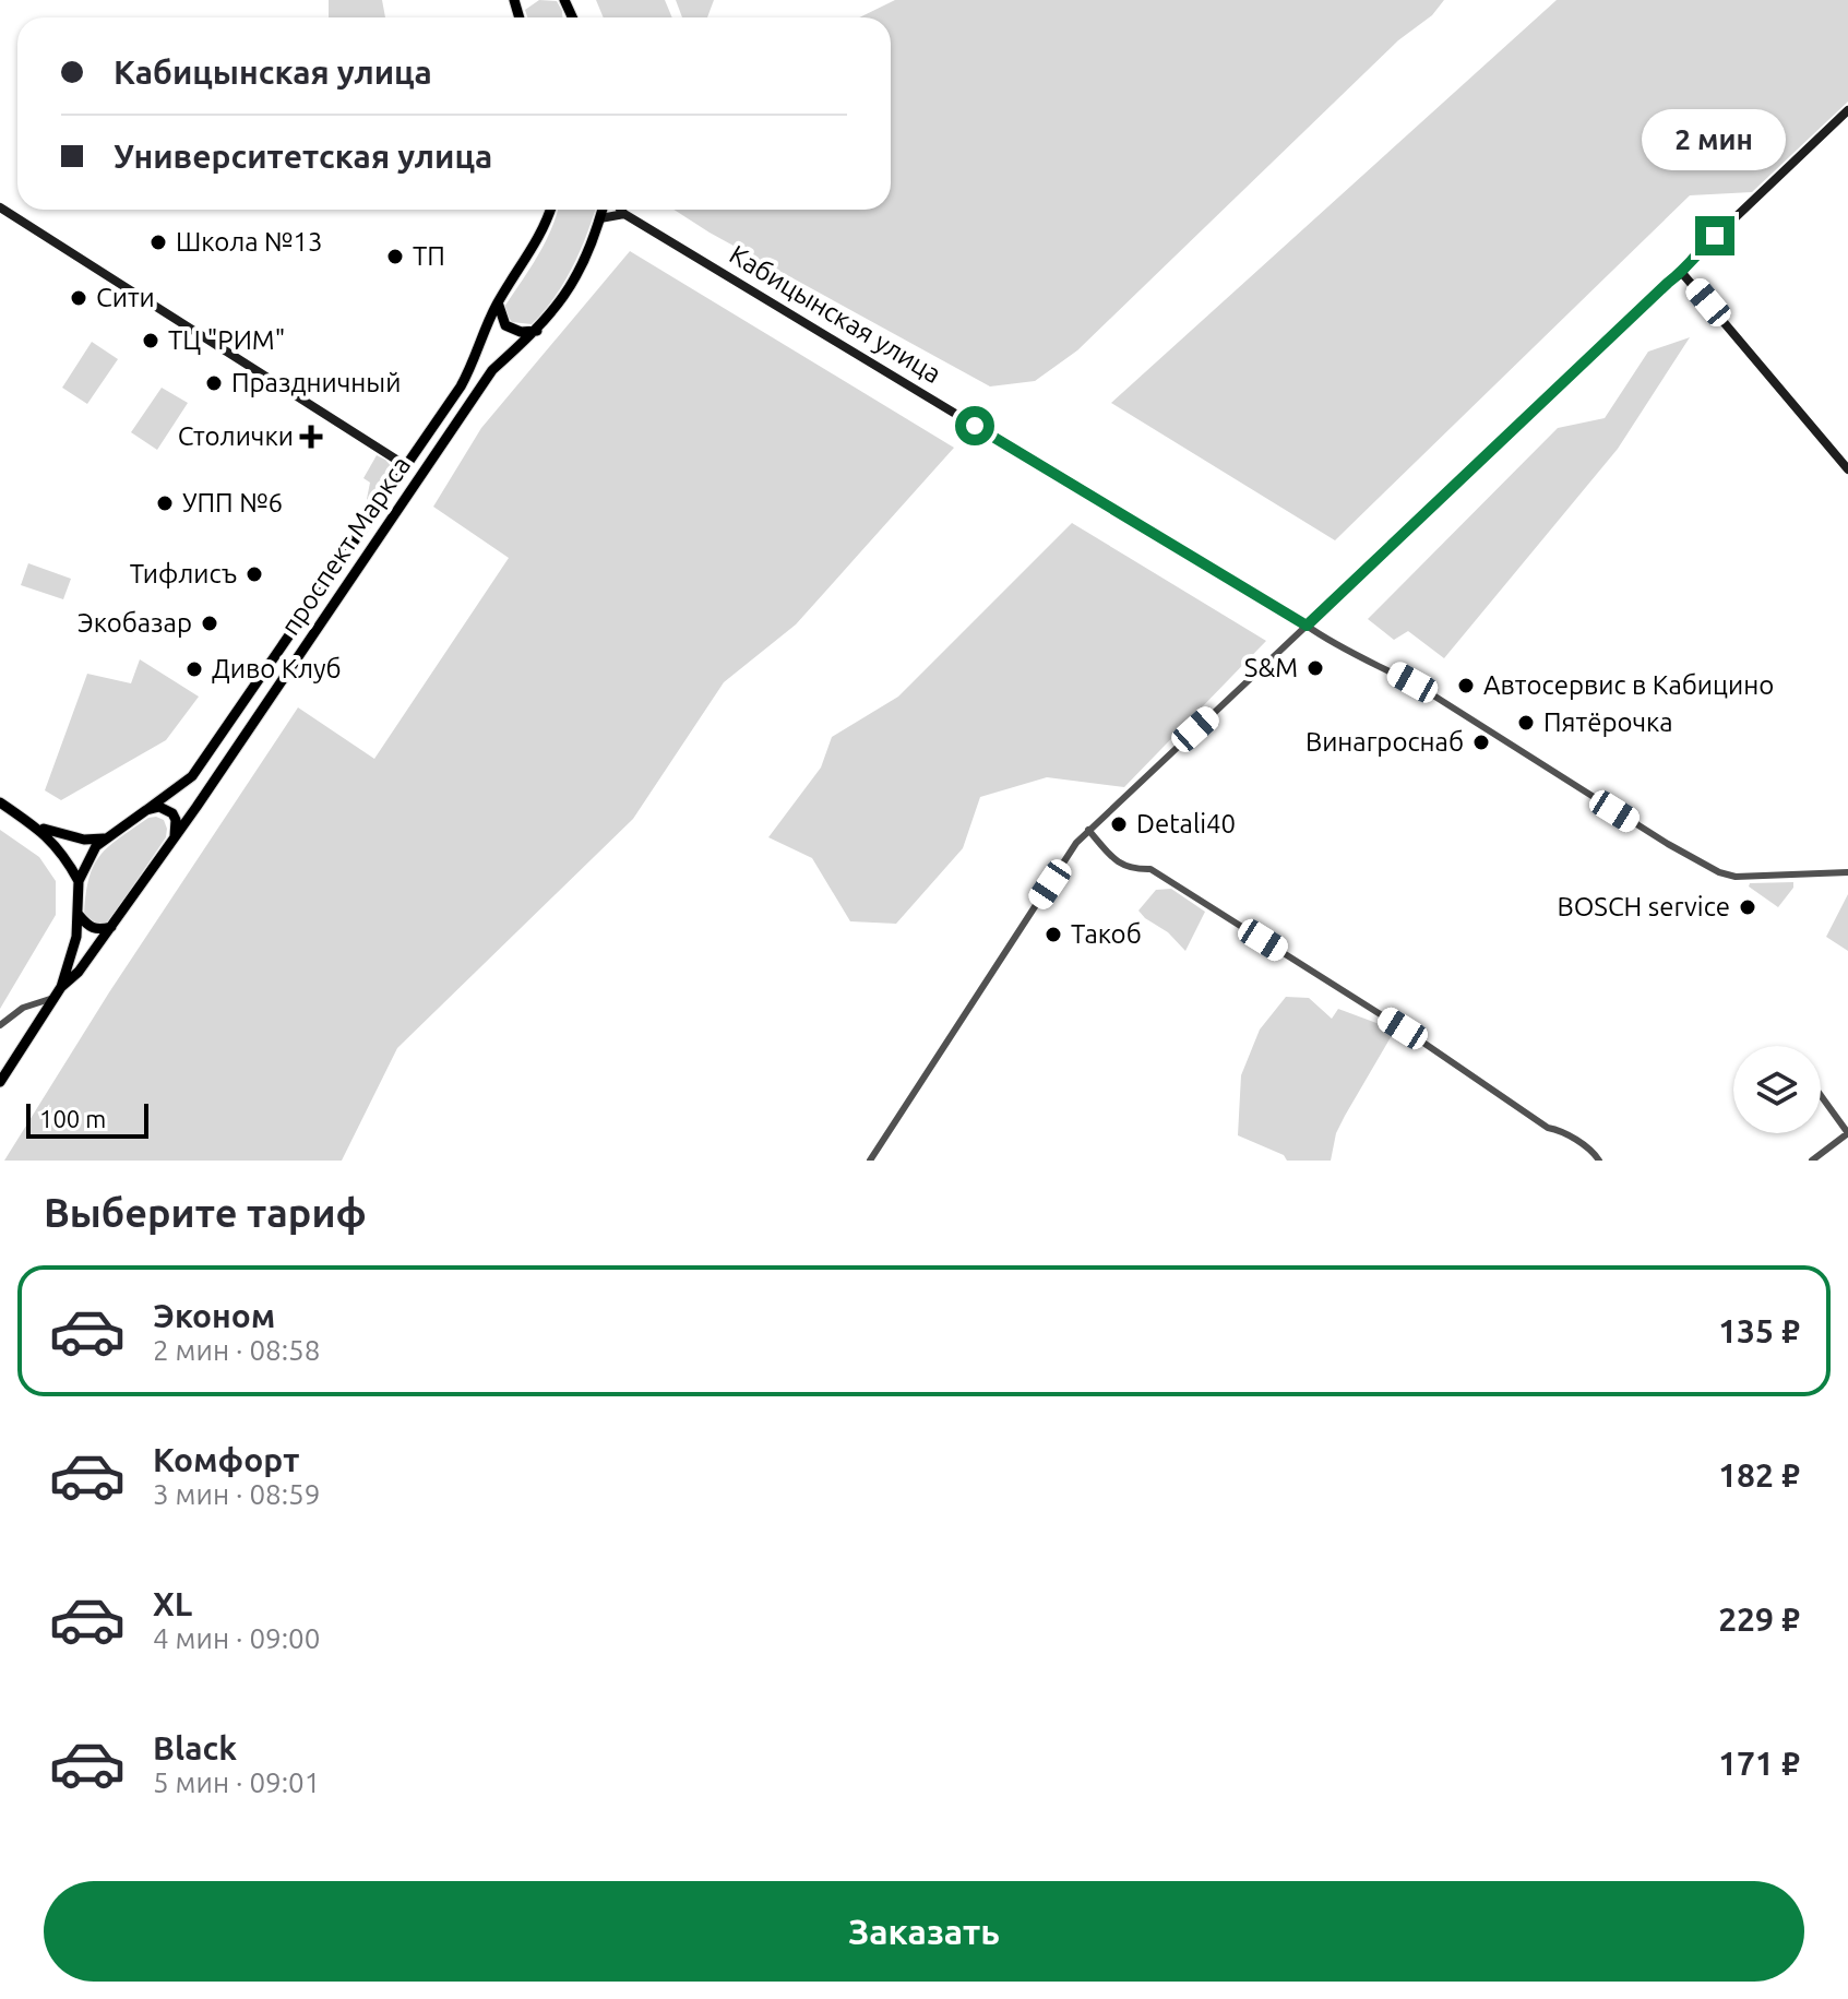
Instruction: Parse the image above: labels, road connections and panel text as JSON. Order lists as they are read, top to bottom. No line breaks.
{"streets":{"main road":["проспект Маркса"],"street":["Кабицынская улица"]},"places":{"other":["Школа №13","ТП","Сити","ТЦ \"РИМ\"","Праздничный","УПП №6","Тифлисъ","Экобазар","S&M","Диво Клуб","Автосервис в Кабицино","Пятёрочка","Винагроснаб","Detali40","BOSCH service","Такоб"],"health":["Столички"]},"scale_bar":"100 m","page":{"banner":["Кабицынская улица","Университетская улица"],"bubble":"2 мин","scale":"100 m","heading":"Выберите тариф","list":[{"name":"Эконом","note":"2 мин · 08:58","value":"135 ₽"},{"name":"Комфорт","note":"3 мин · 08:59","value":"182 ₽"},{"name":"XL","note":"4 мин · 09:00","value":"229 ₽"},{"name":"Black","note":"5 мин · 09:01","value":"171 ₽"}],"buttons":"Заказать"}}
